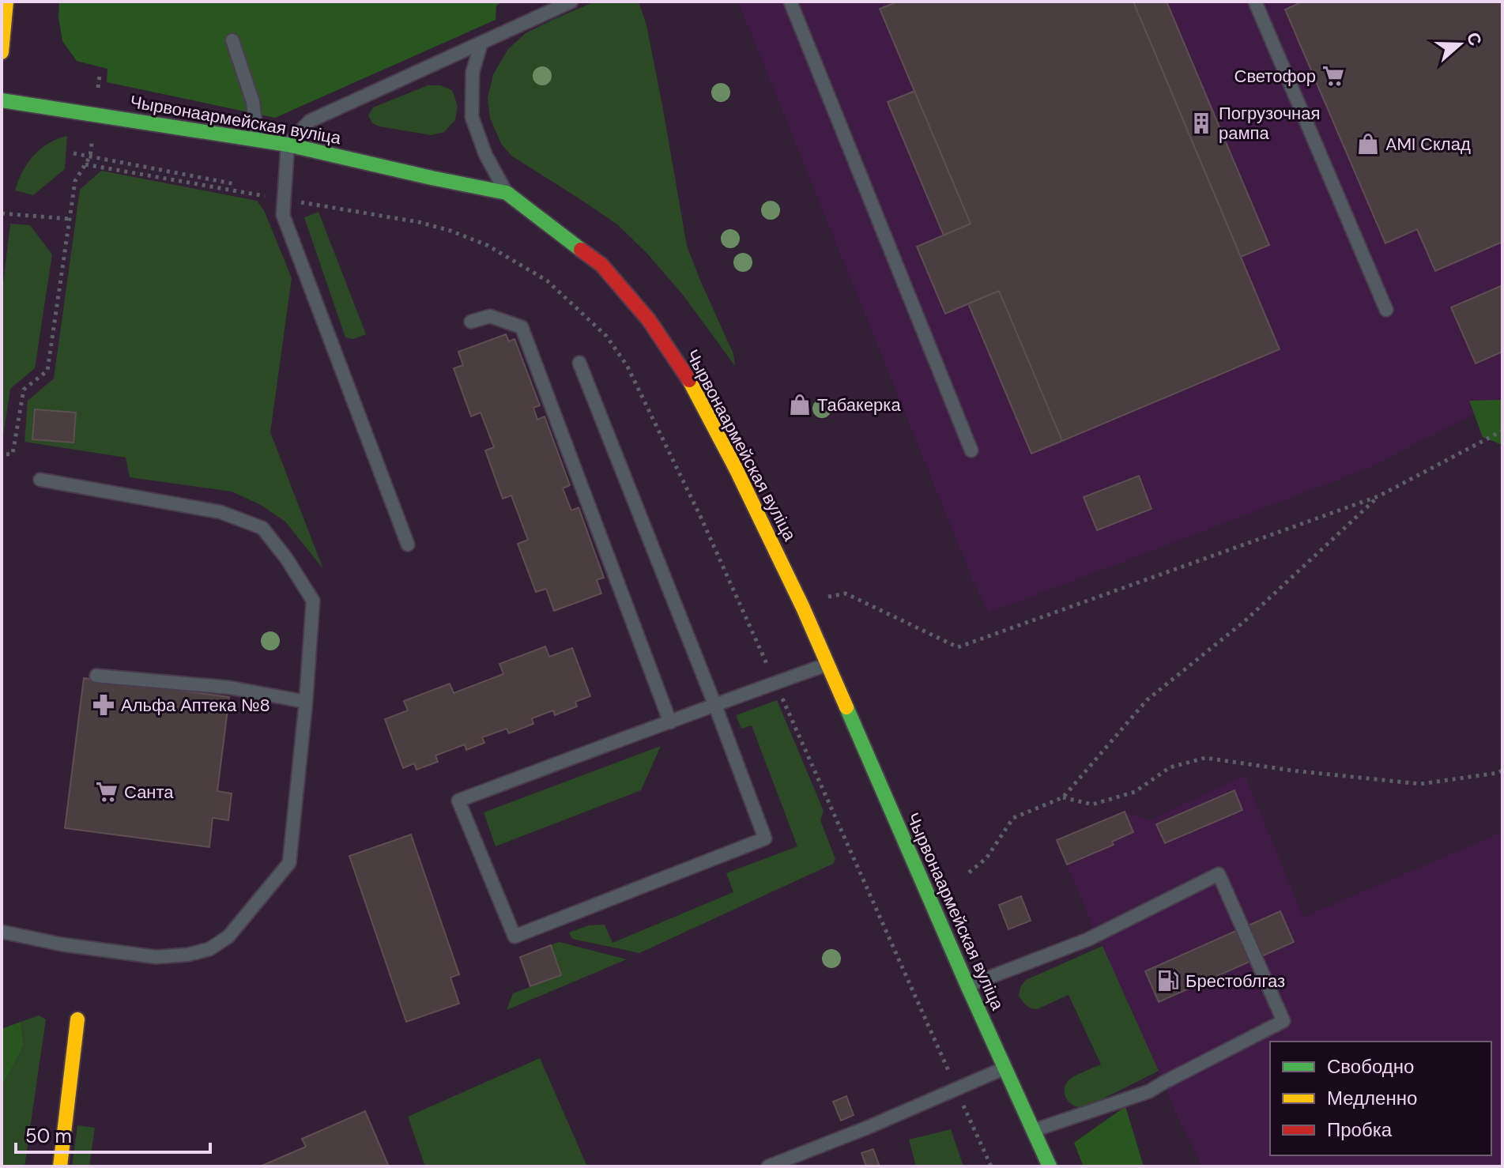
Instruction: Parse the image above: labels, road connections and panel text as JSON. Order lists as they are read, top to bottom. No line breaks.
{"streets":{"street":["Чырвонаармейская вуліца"]},"places":{"supermarket":["Светофор","Санта"],"building":["Погрузочная рампа"],"shop":["AMI Склад","Табакерка"],"pharmacy":["Альфа Аптека №8"],"fuel station":["Брестоблгаз"]},"legend":["Свободно","Медленно","Пробка"],"scale_bar":"50 m","north":"right"}
